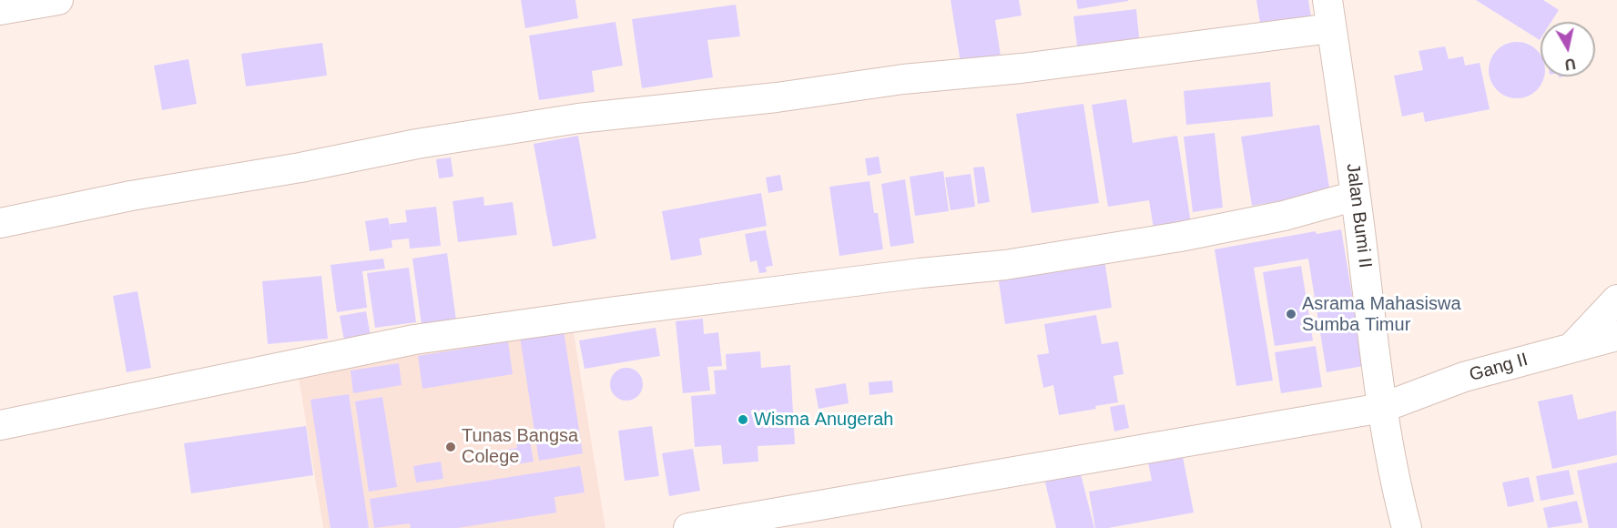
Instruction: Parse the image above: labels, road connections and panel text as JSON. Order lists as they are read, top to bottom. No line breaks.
{"streets":{"street":["Jalan Bumi II","Gang II"]},"crossings":[["Jalan Bumi II","Gang II"]],"places":["Asrama Mahasiswa Sumba Timur","Wisma Anugerah","Tunas Bangsa Colege"],"north":"bottom"}
